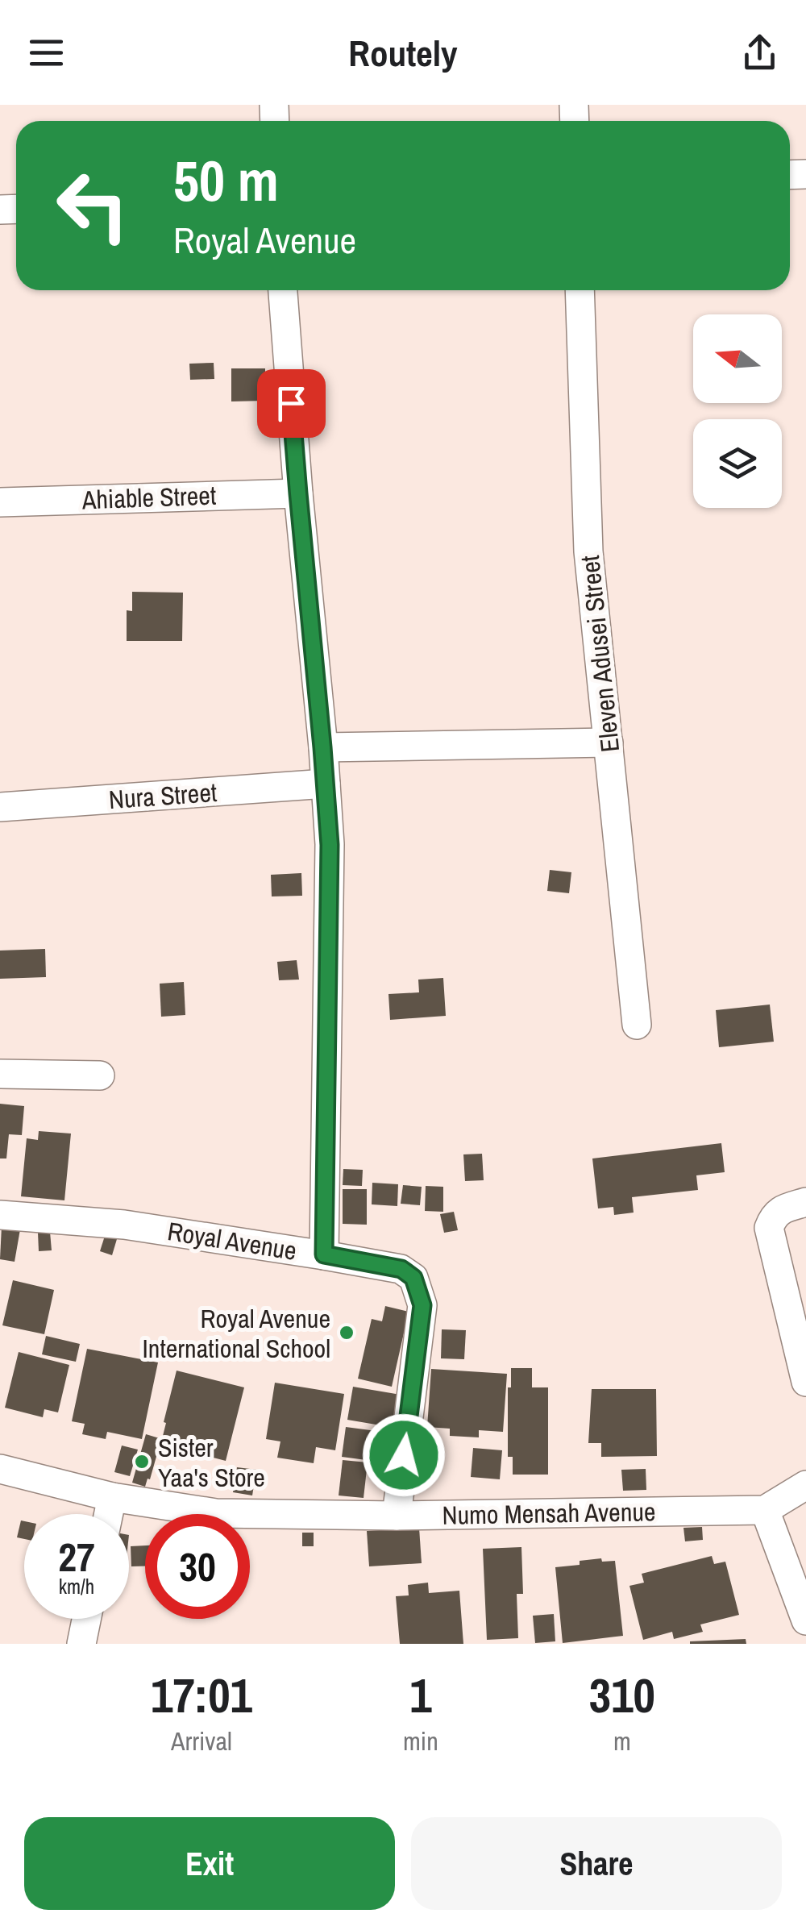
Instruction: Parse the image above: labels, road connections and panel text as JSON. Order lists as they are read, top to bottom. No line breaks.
{"streets":{"street":["Ahiable Street","Eleven Adusei Street","Nura Street","Royal Avenue","Numo Mensah Avenue"]},"crossings":[["Royal Avenue","Numo Mensah Avenue"]],"places":["Royal Avenue International School","Sister Yaa's Store"],"north":"left","page":{"header":"Routely","turn":["50 m","Royal Avenue"],"speed":"27 km/h","limit":"30","eta":["17:01","Arrival","1","min","310","m"],"buttons":["Exit","Share"]}}
